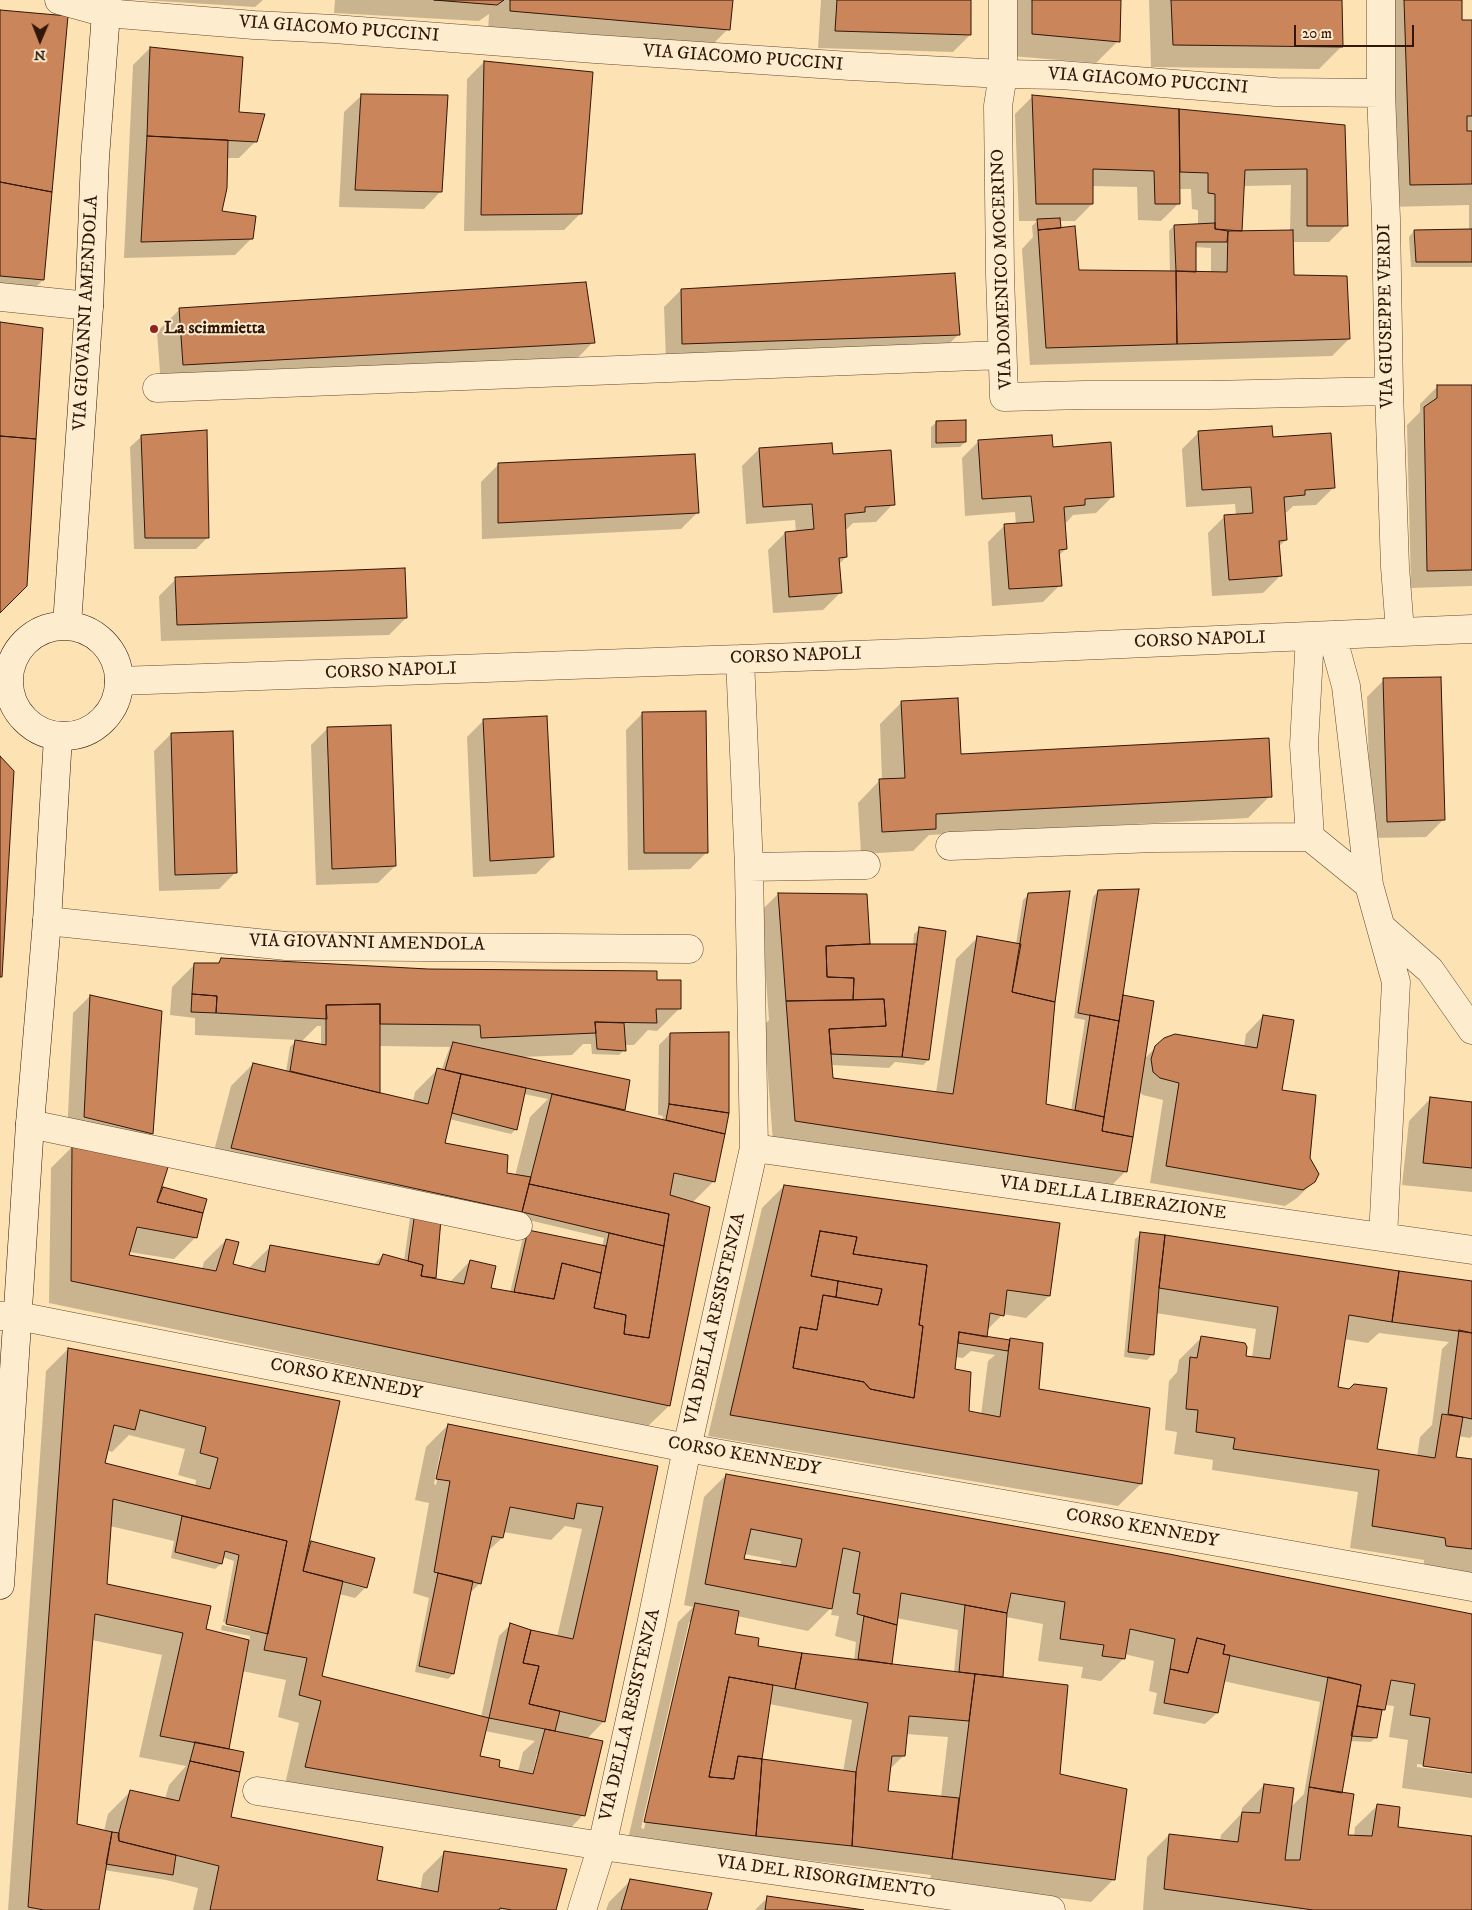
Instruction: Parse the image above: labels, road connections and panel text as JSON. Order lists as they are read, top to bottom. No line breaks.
{"streets":{"street":["VIA GIACOMO PUCCINI","VIA DOMENICO MOCERINO","VIA GIOVANNI AMENDOLA","VIA GIUSEPPE VERDI","CORSO NAPOLI","VIA DELLA LIBERAZIONE","VIA DELLA RESISTENZA","CORSO KENNEDY","VIA DEL RISORGIMENTO"]},"crossings":[["VIA GIACOMO PUCCINI","VIA DOMENICO MOCERINO"],["VIA GIACOMO PUCCINI","VIA GIOVANNI AMENDOLA"],["VIA GIACOMO PUCCINI","VIA GIUSEPPE VERDI"],["VIA DOMENICO MOCERINO","VIA GIUSEPPE VERDI"],["VIA GIOVANNI AMENDOLA","CORSO NAPOLI"],["VIA GIUSEPPE VERDI","CORSO NAPOLI"],["CORSO NAPOLI","VIA DELLA RESISTENZA"],["VIA DELLA LIBERAZIONE","VIA DELLA RESISTENZA"],["VIA DELLA RESISTENZA","CORSO KENNEDY"],["VIA DELLA RESISTENZA","VIA DEL RISORGIMENTO"]],"places":["La scimmietta"],"scale_bar":"20 m","north":"bottom"}
